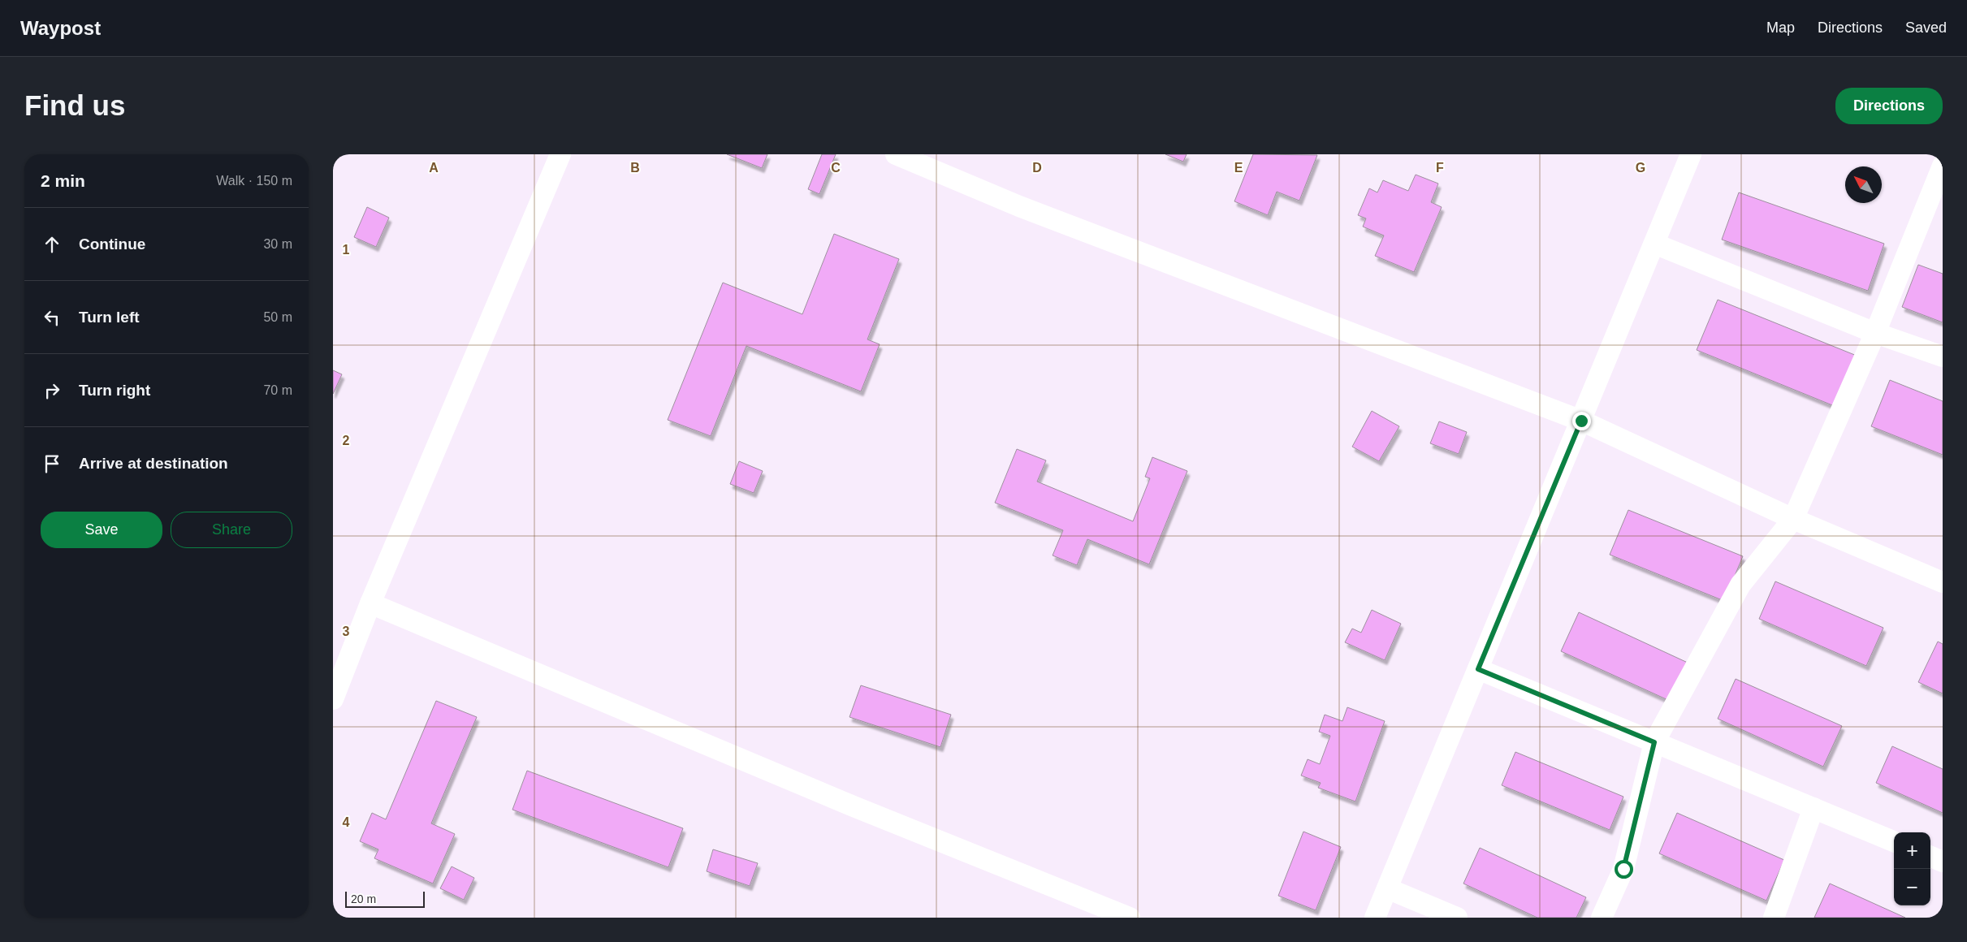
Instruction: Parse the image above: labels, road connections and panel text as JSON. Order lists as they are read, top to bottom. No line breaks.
{"scale_bar":"20 m","north":"top left","page":{"header":"Waypost","nav":["Map","Directions","Saved"],"buttons":["Directions",["Save","Share"]],"title":"Find us","heading":["2 min","Walk · 150 m"],"list":[["Continue","30 m"],["Turn left","50 m"],["Turn right","70 m"],"Arrive at destination"],"map_buttons":["+","−"],"scale":"20 m"},"grid":{"columns":["A","B","C","D","E","F","G"],"rows":["1","2","3","4"]}}
